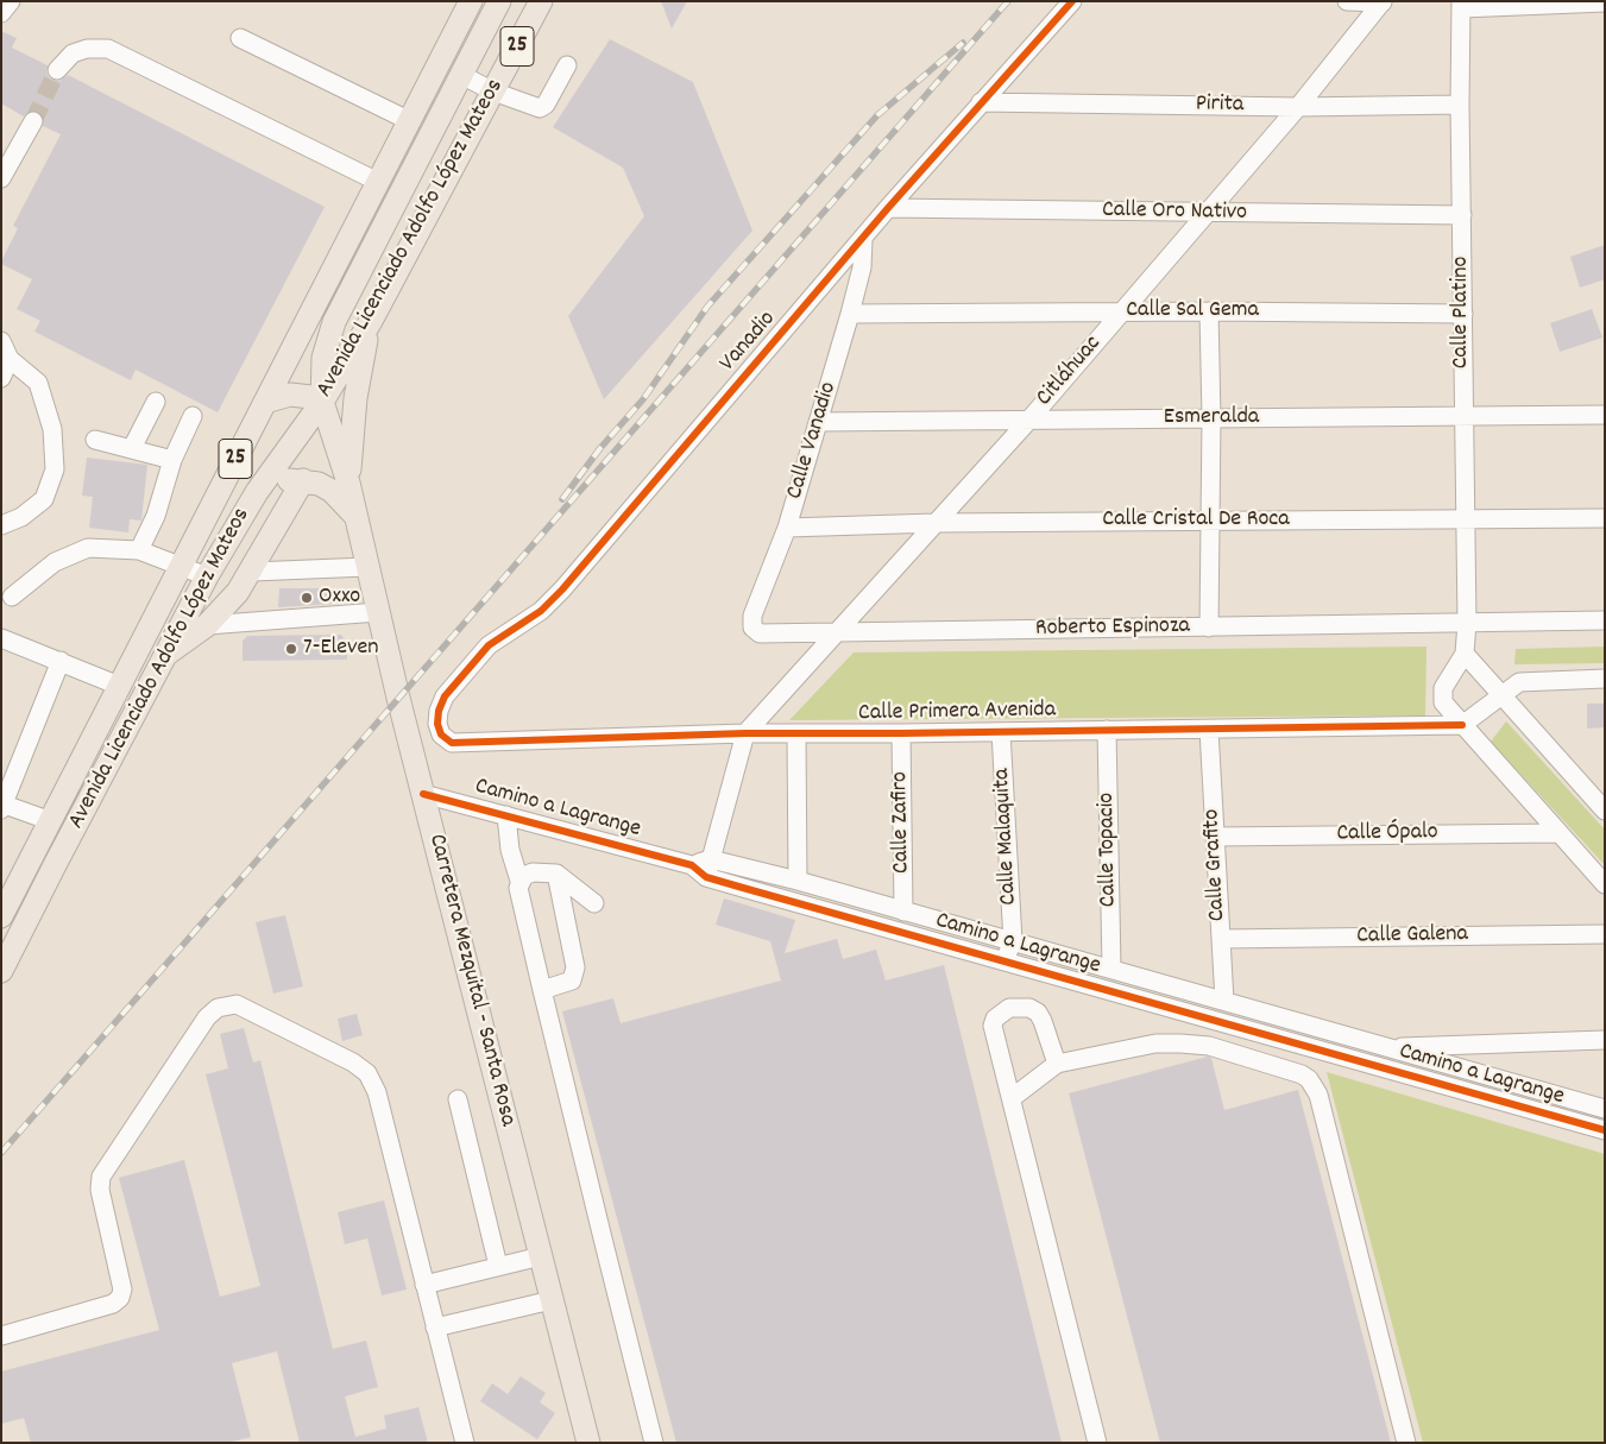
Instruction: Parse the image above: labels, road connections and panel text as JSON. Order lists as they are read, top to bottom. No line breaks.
{"streets":{"main road":["25","Avenida Licenciado Adolfo López Mateos","Carretera Mezquital - Santa Rosa"],"street":["Pirita","Calle Oro Nativo","Calle Sal Gema","Calle Platino","Vanadio","Citláhuac","Esmeralda","Calle Vanadio","Calle Cristal De Roca","Roberto Espinoza","Calle Primera Avenida","Camino a Lagrange","Calle Zafiro","Calle Ópalo","Calle Malaquita","Calle Topacio","Calle Grafito","Calle Galena"]},"crossings":[["Pirita","Calle Platino"],["Pirita","Vanadio"],["Pirita","Citláhuac"],["Calle Oro Nativo","Calle Platino"],["Calle Oro Nativo","Vanadio"],["Calle Oro Nativo","Citláhuac"],["Avenida Licenciado Adolfo López Mateos","Carretera Mezquital - Santa Rosa"],["Calle Sal Gema","Calle Platino"],["Calle Sal Gema","Citláhuac"],["Calle Sal Gema","Calle Vanadio"],["Calle Platino","Esmeralda"],["Calle Platino","Calle Cristal De Roca"],["Calle Platino","Roberto Espinoza"],["Vanadio","Calle Vanadio"],["Vanadio","Calle Primera Avenida"],["Citláhuac","Esmeralda"],["Citláhuac","Calle Cristal De Roca"],["Citláhuac","Roberto Espinoza"],["Citláhuac","Calle Primera Avenida"],["Esmeralda","Calle Vanadio"],["Calle Vanadio","Calle Cristal De Roca"],["Calle Vanadio","Roberto Espinoza"],["Calle Primera Avenida","Calle Zafiro"],["Calle Primera Avenida","Calle Malaquita"],["Calle Primera Avenida","Calle Topacio"],["Calle Primera Avenida","Calle Grafito"],["Camino a Lagrange","Calle Zafiro"],["Camino a Lagrange","Calle Malaquita"],["Camino a Lagrange","Calle Topacio"],["Camino a Lagrange","Calle Grafito"],["Camino a Lagrange","Carretera Mezquital - Santa Rosa"],["Calle Ópalo","Calle Grafito"],["Calle Grafito","Calle Galena"]],"places":["Oxxo","7-Eleven"]}
